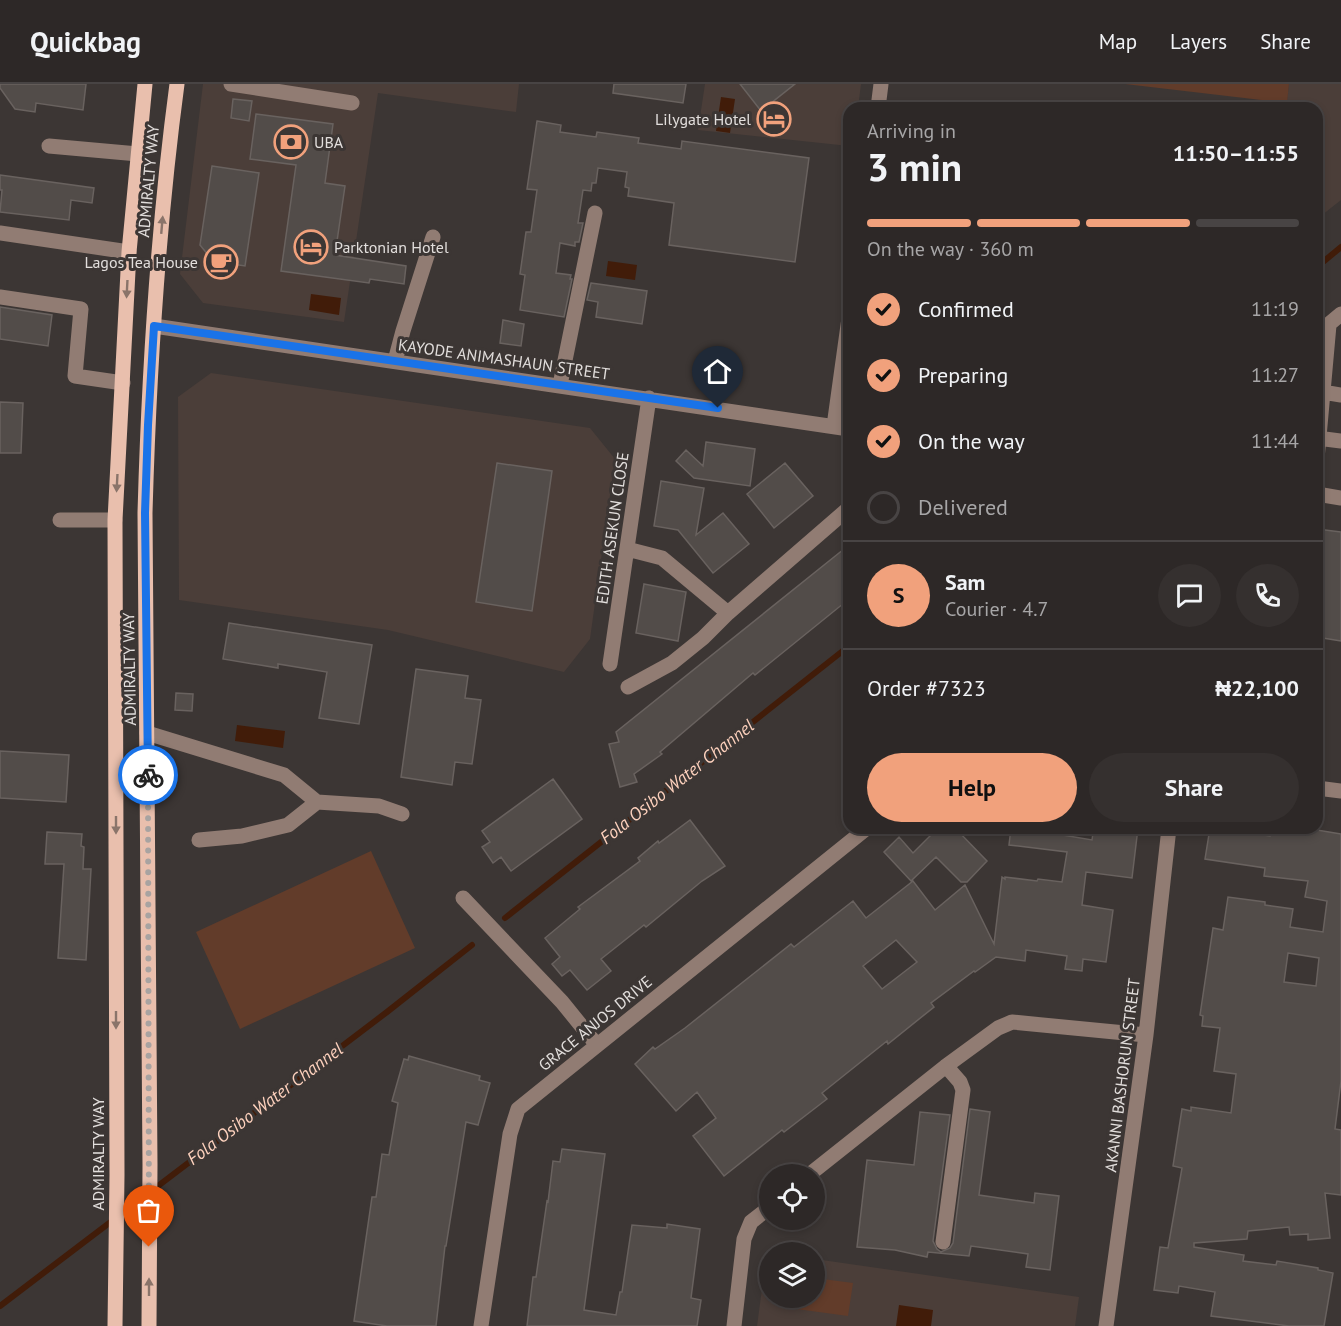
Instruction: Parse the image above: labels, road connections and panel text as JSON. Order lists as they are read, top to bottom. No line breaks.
{"streets":{"main road":["ADMIRALTY WAY"],"street":["KAYODE ANIMASHAUN STREET","EDITH ASEKUN CLOSE","GRACE ANJOS DRIVE","AKANNI BASHORUN STREET"]},"crossings":[["ADMIRALTY WAY","KAYODE ANIMASHAUN STREET"],["KAYODE ANIMASHAUN STREET","EDITH ASEKUN CLOSE"]],"water":["Fola Osibo Water Channel"],"places":{"hotel":["Lilygate Hotel","Parktonian Hotel"],"bank":["UBA"],"cafe":["Lagos Tea House"]},"page":{"header":"Quickbag","nav":["Map","Layers","Share"],"heading":["3 min","Arriving in","11:50–11:55"],"panel":["Sam","Courier · 4.7","Order #7323","₦22,100"],"bar":"On the way · 360 m","list":[["Confirmed","11:19"],["Preparing","11:27"],["On the way","11:44"],"Delivered"],"round":"S","buttons":["Help","Share"]}}
